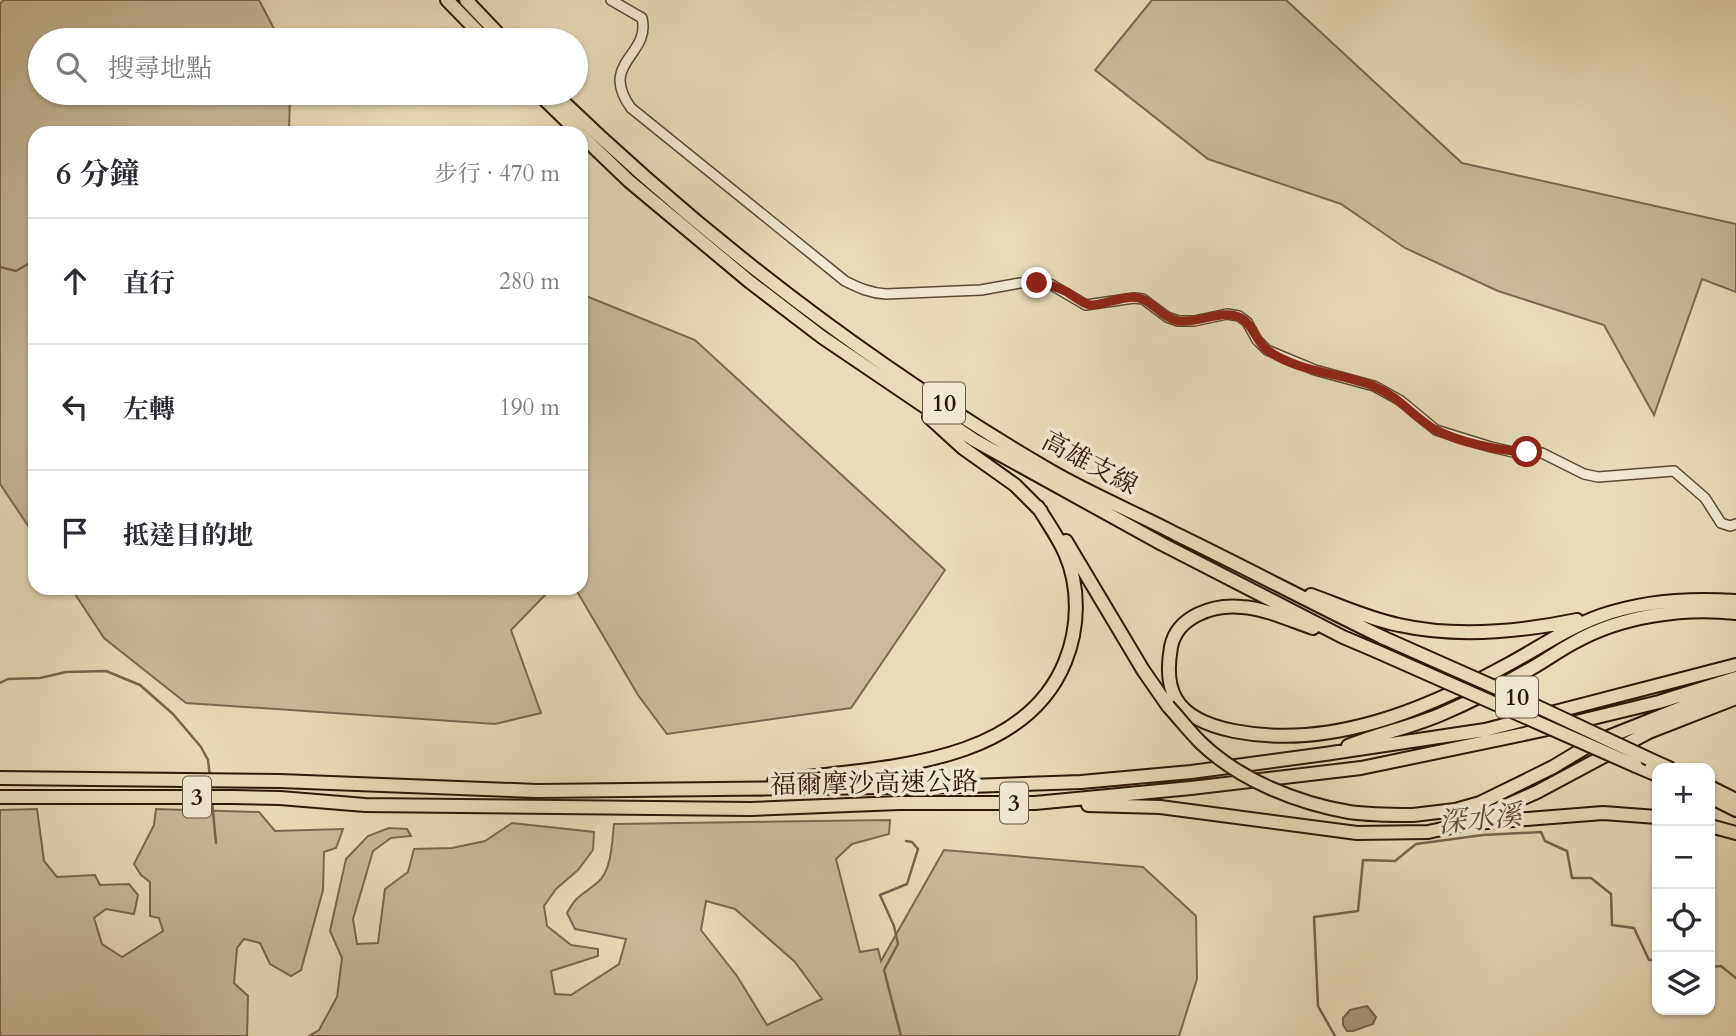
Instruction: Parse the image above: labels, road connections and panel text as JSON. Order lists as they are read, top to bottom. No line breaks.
{"streets":{"highway":["10","高雄支線","福爾摩沙高速公路","3"]},"water":["深水溪"],"page":{"search":"搜尋地點","heading":["6 分鐘","步行 · 470 m"],"list":[["直行","280 m"],["左轉","190 m"],"抵達目的地"],"map_buttons":["+","−"]}}
